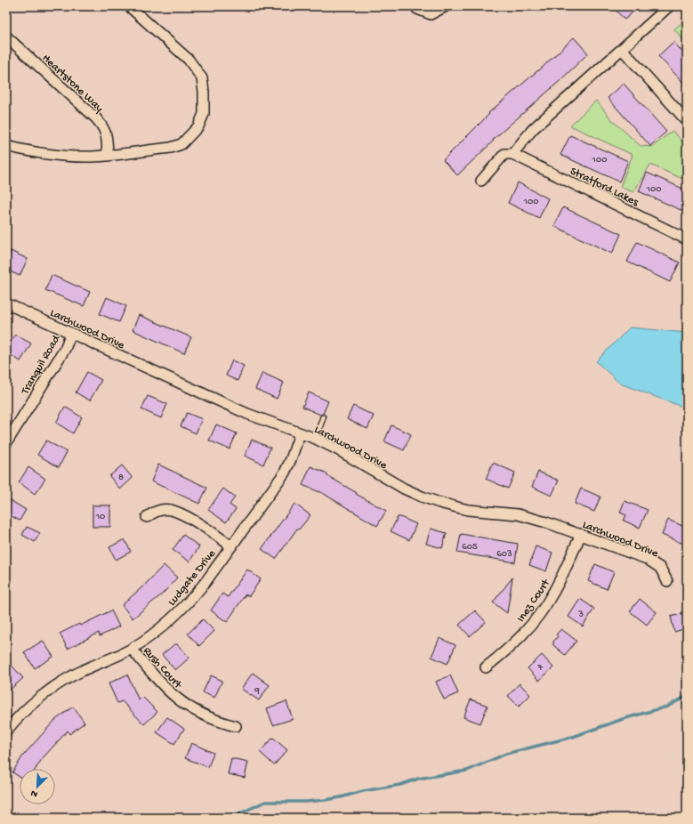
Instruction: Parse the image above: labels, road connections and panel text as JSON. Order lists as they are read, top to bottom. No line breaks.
{"streets":{"street":["Heartstone Way","Stratford Lakes","Larchwood Drive","Tranquil Road","Ludgate Drive","Inez Court","Rush Court"]},"crossings":[["Larchwood Drive","Tranquil Road"],["Larchwood Drive","Ludgate Drive"],["Larchwood Drive","Inez Court"],["Ludgate Drive","Rush Court"]],"house_numbers":["100","100","100","8","10","605","603","3","7","9"],"north":"bottom left"}
